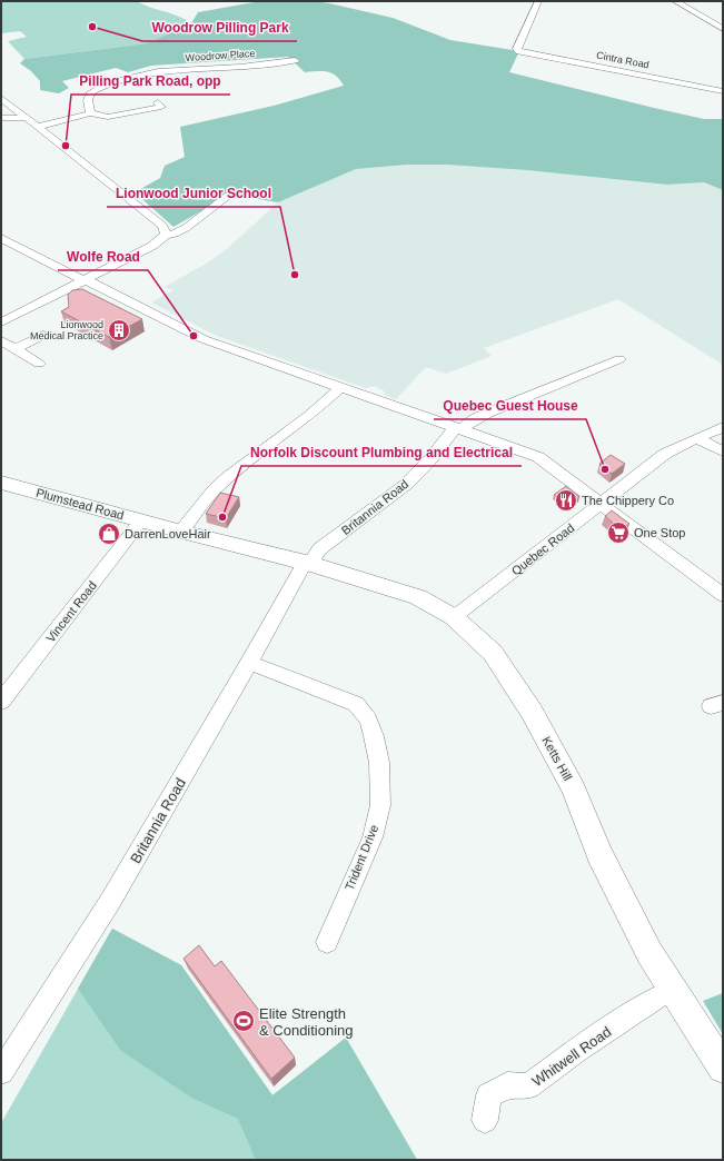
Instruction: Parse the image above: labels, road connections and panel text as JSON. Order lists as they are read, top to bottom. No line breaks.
{"streets":{"main road":["Plumstead Road","Ketts Hill"],"street":["Woodrow Place","Cintra Road","Britannia Road","Quebec Road","Vincent Road","Trident Drive","Whitwell Road"]},"crossings":[["Plumstead Road","Britannia Road"],["Plumstead Road","Vincent Road"],["Plumstead Road","Ketts Hill"],["Britannia Road","Ketts Hill"],["Britannia Road","Trident Drive"],["Quebec Road","Ketts Hill"],["Ketts Hill","Whitwell Road"]],"places":{"other":["Woodrow Pilling Park","Pilling Park Road, opp","Lionwood Junior School","Wolfe Road","Quebec Guest House","Norfolk Discount Plumbing and Electrical"],"building":["Lionwood Medical Practice"],"restaurant":["The Chippery Co"],"supermarket":["One Stop"],"shop":["DarrenLoveHair"],"sports":["Elite Strength & Conditioning"]}}
